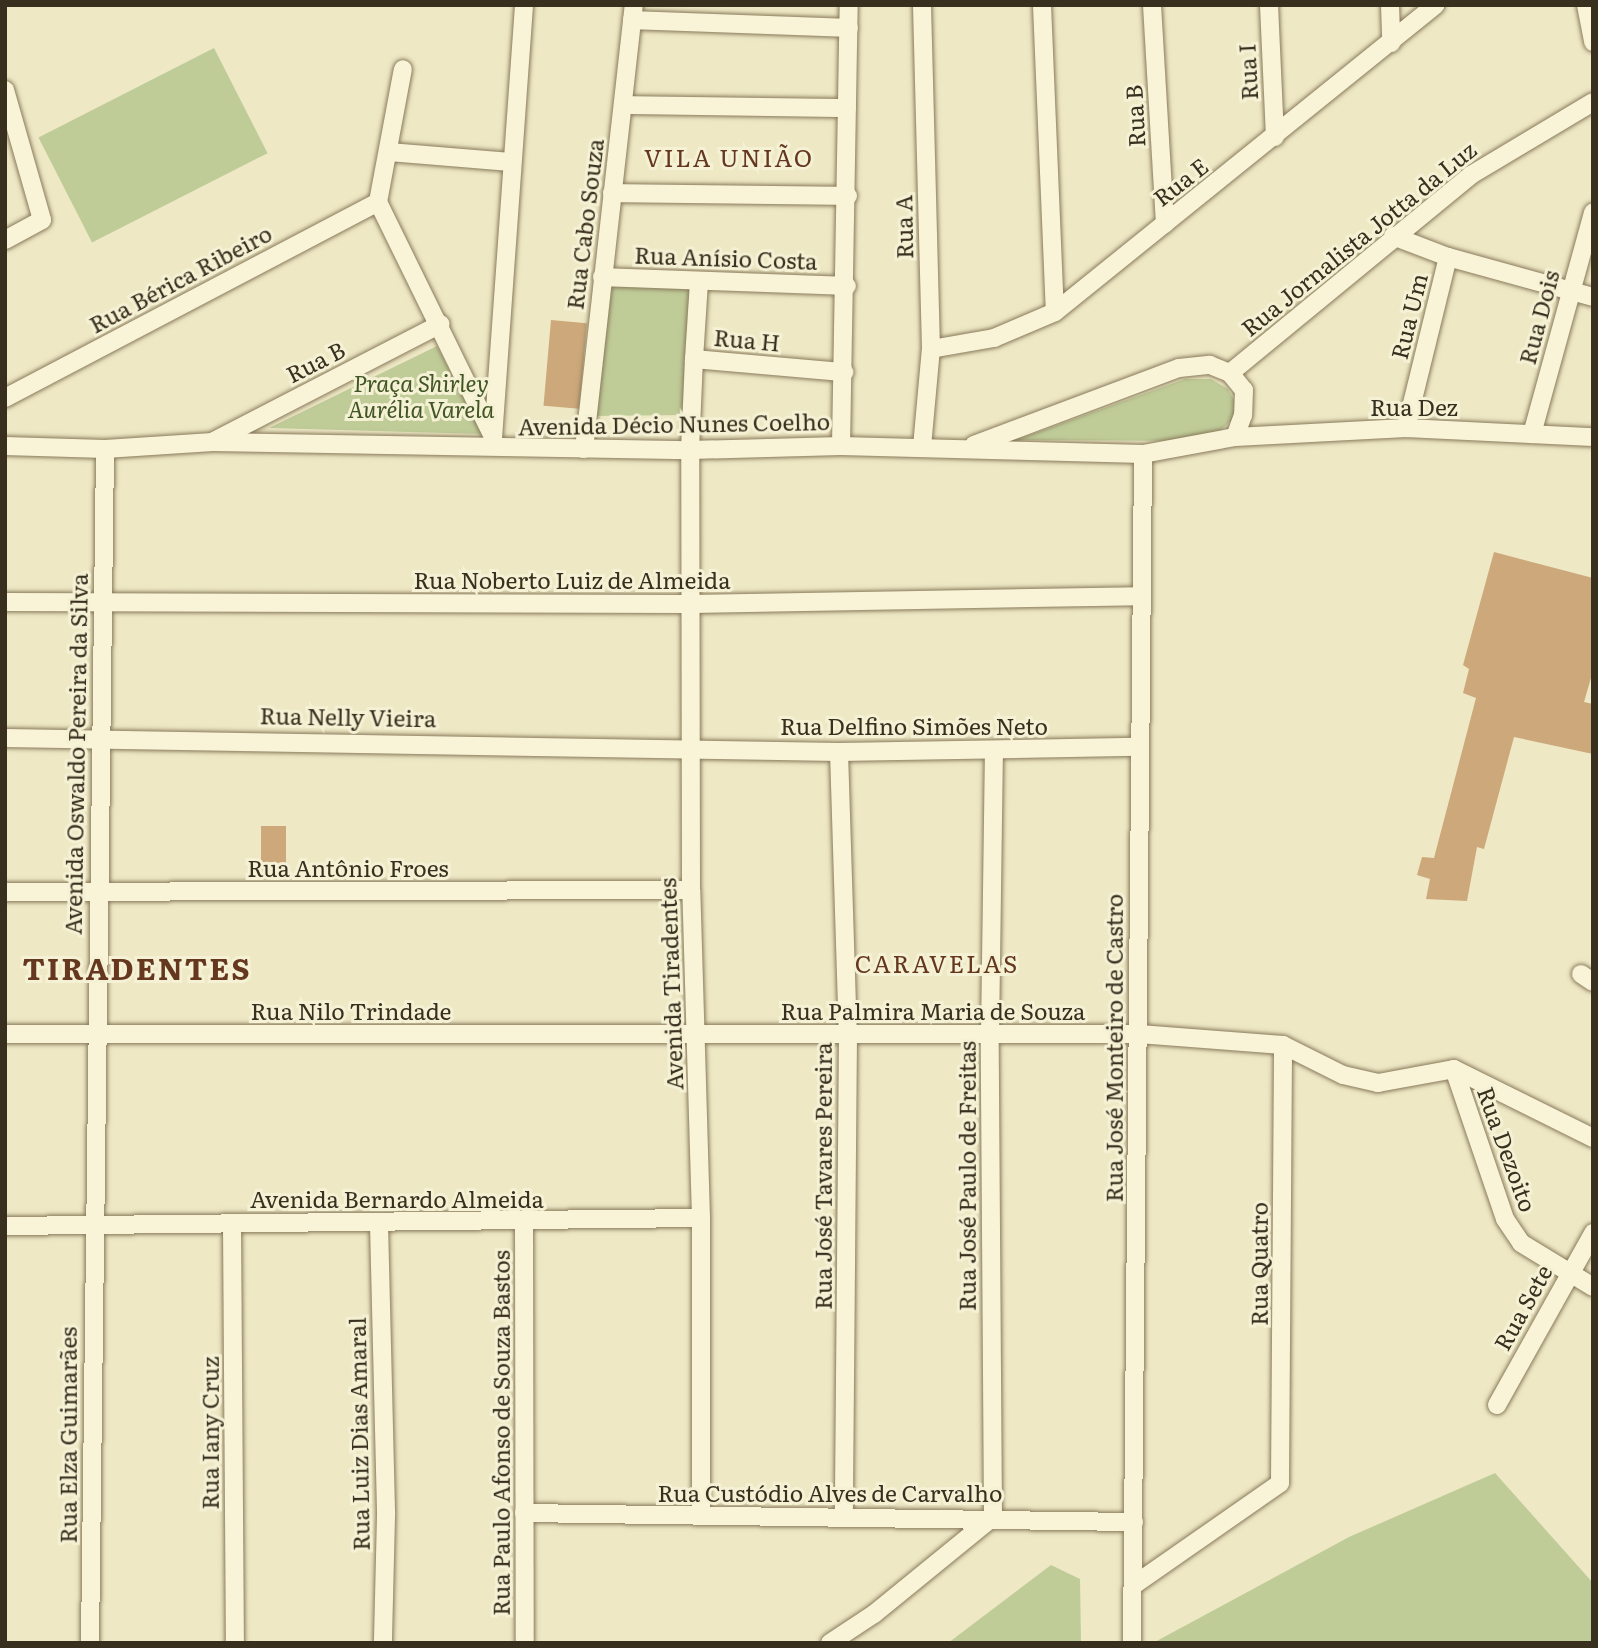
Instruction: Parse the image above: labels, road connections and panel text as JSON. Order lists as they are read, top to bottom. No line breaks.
{"streets":{"street":["Rua I","Rua B","Rua E","Rua Cabo Souza","Rua A","Rua Jornalista Jotta da Luz","Rua Anísio Costa","Rua Bérica Ribeiro","Rua Um","Rua Dois","Rua H","Rua Dez","Avenida Décio Nunes Coelho","Rua Noberto Luiz de Almeida","Rua Nelly Vieira","Rua Delfino Simões Neto","Avenida Oswaldo Pereira da Silva","Rua Antônio Froes","Avenida Tiradentes","Rua Nilo Trindade","Rua Palmira Maria de Souza","Rua José Monteiro de Castro","Rua Dezoito","Rua José Tavares Pereira","Rua José Paulo de Freitas","Avenida Bernardo Almeida","Rua Quatro","Rua Sete","Rua Iany Cruz","Rua Paulo Afonso de Souza Bastos","Rua Luiz Dias Amaral","Rua Elza Guimarães","Rua Custódio Alves de Carvalho"]},"crossings":[["Rua I","Rua E"],["Rua B","Rua E"],["Rua B","Avenida Décio Nunes Coelho"],["Rua E","Rua A"],["Rua Cabo Souza","Rua Anísio Costa"],["Rua Cabo Souza","Avenida Décio Nunes Coelho"],["Rua A","Avenida Décio Nunes Coelho"],["Rua Um","Rua Dez"],["Rua Dois","Rua Dez"],["Rua H","Avenida Décio Nunes Coelho"],["Rua H","Avenida Tiradentes"],["Rua Dez","Avenida Décio Nunes Coelho"],["Rua Dez","Rua José Monteiro de Castro"],["Avenida Décio Nunes Coelho","Avenida Oswaldo Pereira da Silva"],["Avenida Décio Nunes Coelho","Avenida Tiradentes"],["Avenida Décio Nunes Coelho","Rua José Monteiro de Castro"],["Rua Noberto Luiz de Almeida","Avenida Oswaldo Pereira da Silva"],["Rua Noberto Luiz de Almeida","Avenida Tiradentes"],["Rua Noberto Luiz de Almeida","Rua José Monteiro de Castro"],["Rua Nelly Vieira","Rua Delfino Simões Neto"],["Rua Nelly Vieira","Avenida Oswaldo Pereira da Silva"],["Rua Nelly Vieira","Avenida Tiradentes"],["Rua Delfino Simões Neto","Avenida Tiradentes"],["Rua Delfino Simões Neto","Rua José Monteiro de Castro"],["Rua Delfino Simões Neto","Rua José Tavares Pereira"],["Rua Delfino Simões Neto","Rua José Paulo de Freitas"],["Avenida Oswaldo Pereira da Silva","Rua Antônio Froes"],["Avenida Oswaldo Pereira da Silva","Rua Nilo Trindade"],["Avenida Oswaldo Pereira da Silva","Avenida Bernardo Almeida"],["Avenida Oswaldo Pereira da Silva","Rua Elza Guimarães"],["Rua Antônio Froes","Avenida Tiradentes"],["Avenida Tiradentes","Rua Nilo Trindade"],["Avenida Tiradentes","Rua Palmira Maria de Souza"],["Avenida Tiradentes","Avenida Bernardo Almeida"],["Avenida Tiradentes","Rua Custódio Alves de Carvalho"],["Rua Nilo Trindade","Rua Palmira Maria de Souza"],["Rua Palmira Maria de Souza","Rua José Monteiro de Castro"],["Rua Palmira Maria de Souza","Rua Dezoito"],["Rua Palmira Maria de Souza","Rua José Tavares Pereira"],["Rua Palmira Maria de Souza","Rua José Paulo de Freitas"],["Rua Palmira Maria de Souza","Rua Quatro"],["Rua José Monteiro de Castro","Rua Quatro"],["Rua José Monteiro de Castro","Rua Custódio Alves de Carvalho"],["Rua Dezoito","Rua Sete"],["Rua José Tavares Pereira","Rua Custódio Alves de Carvalho"],["Rua José Paulo de Freitas","Rua Custódio Alves de Carvalho"],["Avenida Bernardo Almeida","Rua Iany Cruz"],["Avenida Bernardo Almeida","Rua Paulo Afonso de Souza Bastos"],["Avenida Bernardo Almeida","Rua Luiz Dias Amaral"],["Avenida Bernardo Almeida","Rua Elza Guimarães"],["Rua Paulo Afonso de Souza Bastos","Rua Custódio Alves de Carvalho"]],"districts":["VILA UNIÃO","CARAVELAS","TIRADENTES"],"parks":["Praça Shirley Aurélia Varela"]}
